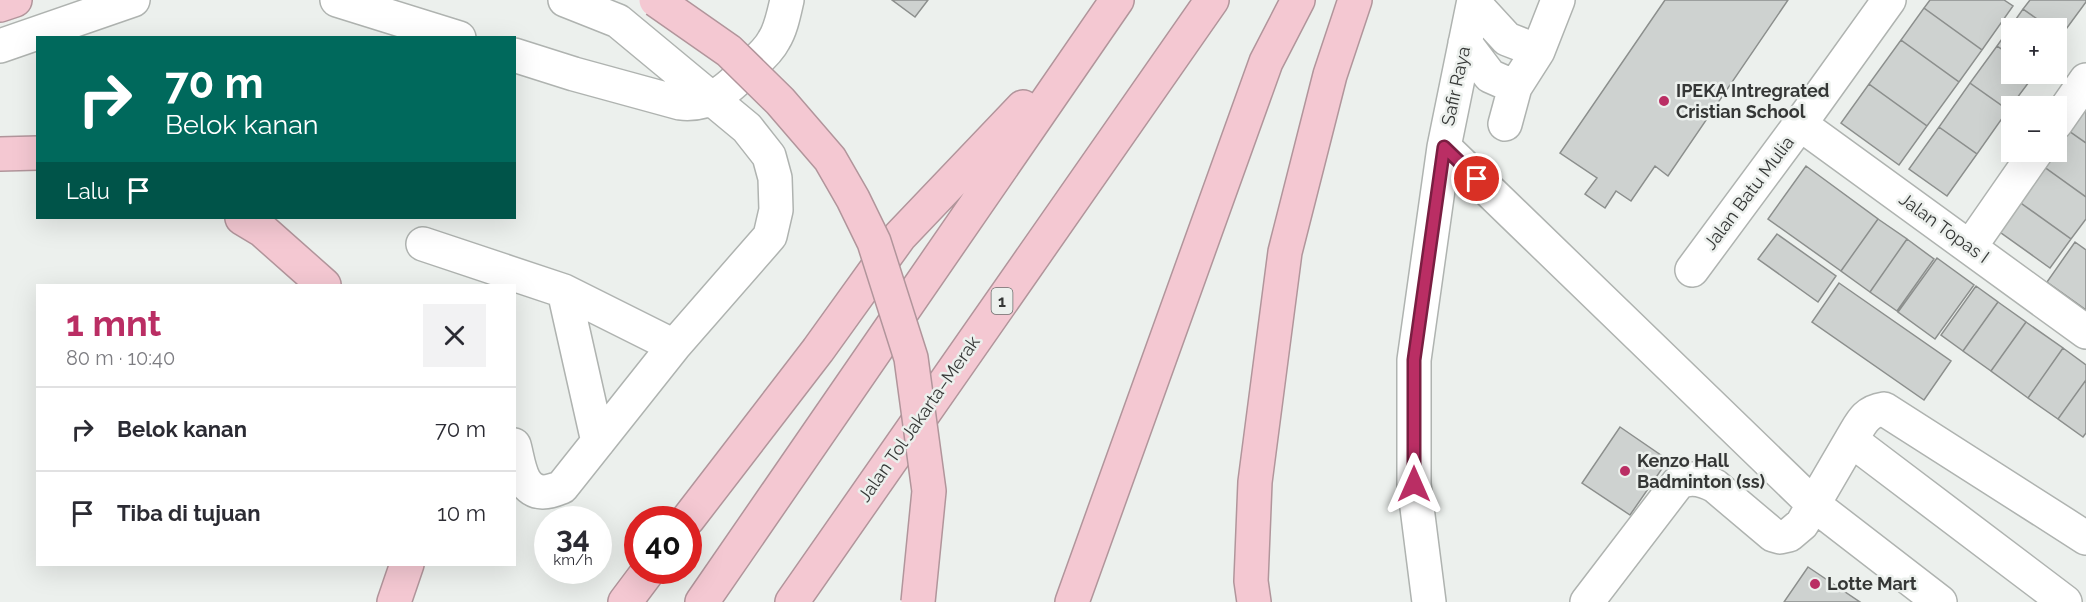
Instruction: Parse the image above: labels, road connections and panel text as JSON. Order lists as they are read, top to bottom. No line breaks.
{"streets":{"highway":["1","Jalan Tol Jakarta–Merak"],"street":["Safir Raya","Jalan Batu Mulia","Jalan Topas I"]},"crossings":[["Jalan Batu Mulia","Jalan Topas I"]],"places":["IPEKA Intregrated Cristian School","Kenzo Hall Badminton (ss)","Lotte Mart"],"page":{"map_buttons":["+","−"],"turn":["70 m","Belok kanan"],"then":"Lalu","heading":["1 mnt","80 m · 10:40"],"list":[{"name":"Belok kanan","value":"70 m"},{"name":"Tiba di tujuan","value":"10 m"}],"speed":"34 km/h","limit":"40"}}
